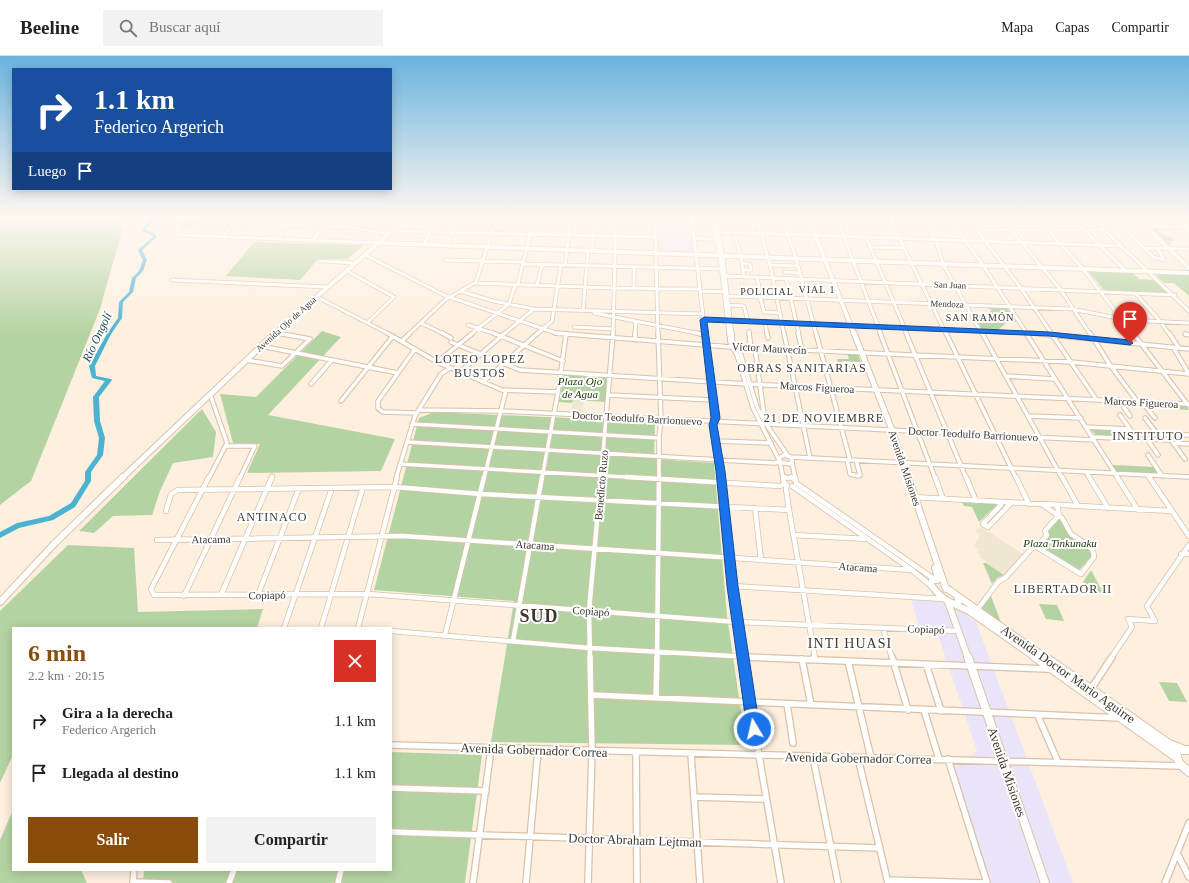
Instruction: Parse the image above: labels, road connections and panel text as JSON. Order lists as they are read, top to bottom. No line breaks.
{"streets":{"main road":["Avenida Ojo de Agua","Avenida Misiones","Avenida Doctor Mario Aguirre"],"street":["San Juan","Mendoza","Víctor Mauvecín","Marcos Figueroa","Doctor Teodulfo Barrionuevo","Benedicto Ruzo","Atacama","Copiapó","Avenida Gobernador Correa","Doctor Abraham Lejtman"]},"crossings":[["San Juan","Avenida Misiones"],["Mendoza","Avenida Misiones"],["Mendoza","Benedicto Ruzo"],["Víctor Mauvecín","Avenida Misiones"],["Víctor Mauvecín","Benedicto Ruzo"],["Marcos Figueroa","Avenida Misiones"],["Marcos Figueroa","Benedicto Ruzo"],["Doctor Teodulfo Barrionuevo","Avenida Misiones"],["Doctor Teodulfo Barrionuevo","Benedicto Ruzo"],["Avenida Misiones","Copiapó"],["Avenida Misiones","Avenida Doctor Mario Aguirre"],["Avenida Misiones","Avenida Gobernador Correa"],["Benedicto Ruzo","Atacama"],["Benedicto Ruzo","Copiapó"],["Benedicto Ruzo","Avenida Gobernador Correa"],["Benedicto Ruzo","Doctor Abraham Lejtman"],["Atacama","Copiapó"]],"districts":["VIAL 1","POLICIAL","SAN RAMÓN","LOTEO LOPEZ BUSTOS","OBRAS SANITARIAS","21 DE NOVIEMBRE","INSTITUTO","ANTINACO","LIBERTADOR II","SUD","INTI HUASI"],"water":["Río Ongolí"],"parks":["Plaza Ojo de Agua","Plaza Tinkunaku"],"page":{"header":"Beeline","search":"Buscar aquí","nav":["Mapa","Capas","Compartir"],"turn":["1.1 km","Federico Argerich"],"then":"Luego","heading":["6 min","2.2 km · 20:15"],"list":[{"name":"Gira a la derecha","note":"Federico Argerich","value":"1.1 km"},{"name":"Llegada al destino","value":"1.1 km"}],"buttons":["Salir","Compartir"]}}
